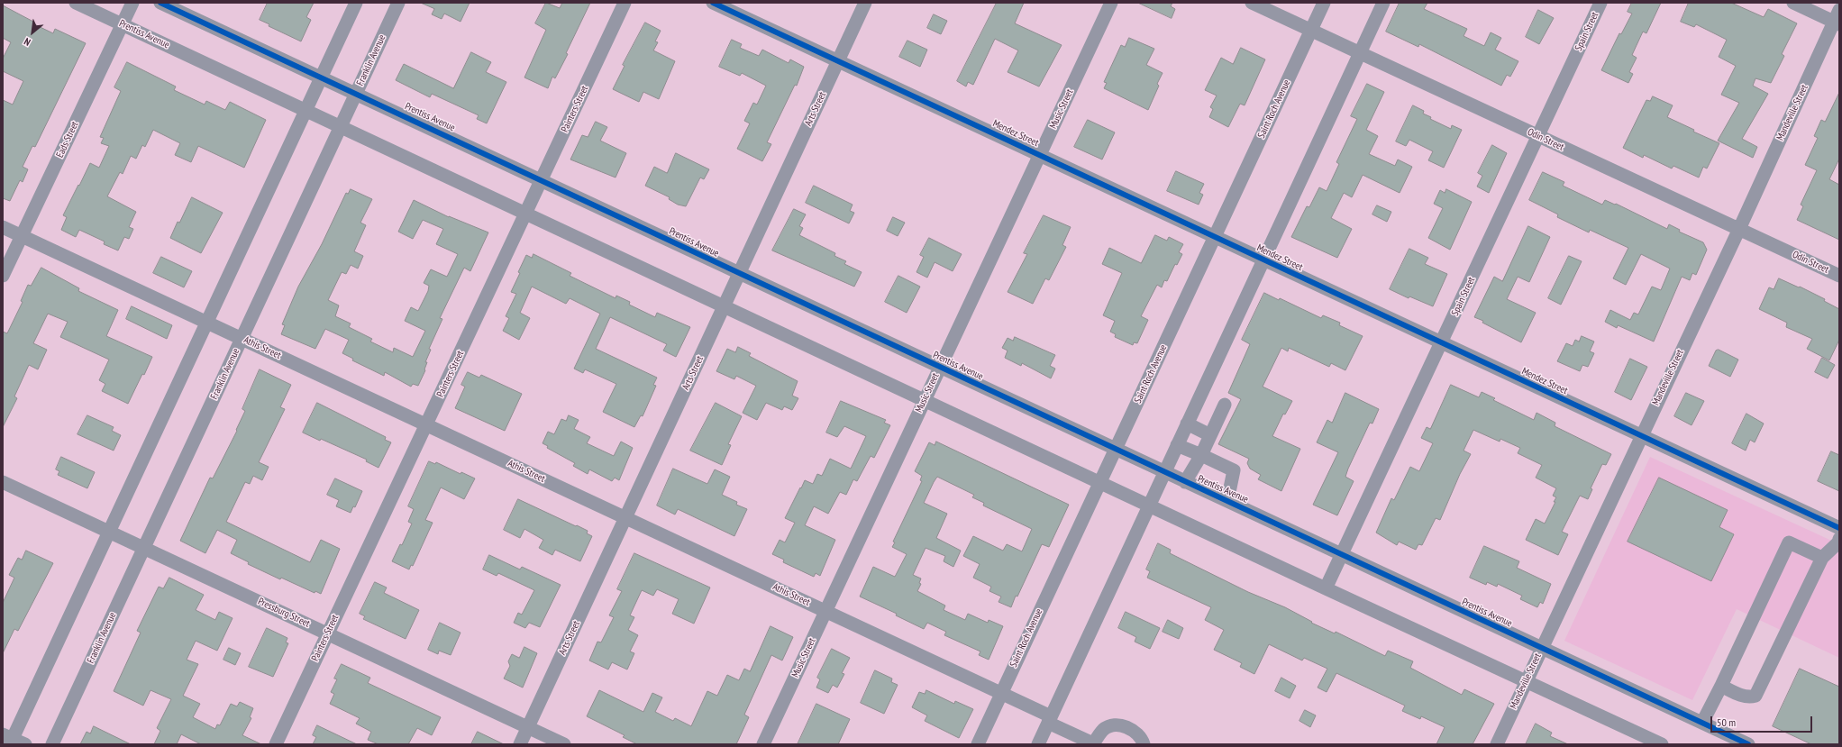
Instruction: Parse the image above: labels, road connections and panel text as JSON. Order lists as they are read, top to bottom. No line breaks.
{"streets":{"street":["Spain Street","Prentiss Avenue","Franklin Avenue","Painters Street","Arts Street","Music Street","Saint Roch Avenue","Mandeville Street","Mendez Street","Eads Street","Odin Street","Athis Street","Pressburg Street"]},"crossings":[["Spain Street","Prentiss Avenue"],["Spain Street","Mendez Street"],["Spain Street","Odin Street"],["Prentiss Avenue","Franklin Avenue"],["Prentiss Avenue","Painters Street"],["Prentiss Avenue","Arts Street"],["Prentiss Avenue","Music Street"],["Prentiss Avenue","Saint Roch Avenue"],["Prentiss Avenue","Mandeville Street"],["Prentiss Avenue","Eads Street"],["Franklin Avenue","Athis Street"],["Franklin Avenue","Pressburg Street"],["Painters Street","Athis Street"],["Painters Street","Pressburg Street"],["Arts Street","Mendez Street"],["Arts Street","Athis Street"],["Arts Street","Pressburg Street"],["Music Street","Mendez Street"],["Music Street","Athis Street"],["Saint Roch Avenue","Mendez Street"],["Saint Roch Avenue","Odin Street"],["Saint Roch Avenue","Athis Street"],["Mandeville Street","Mendez Street"],["Mandeville Street","Odin Street"],["Eads Street","Athis Street"]],"scale_bar":"50 m","north":"bottom left"}
